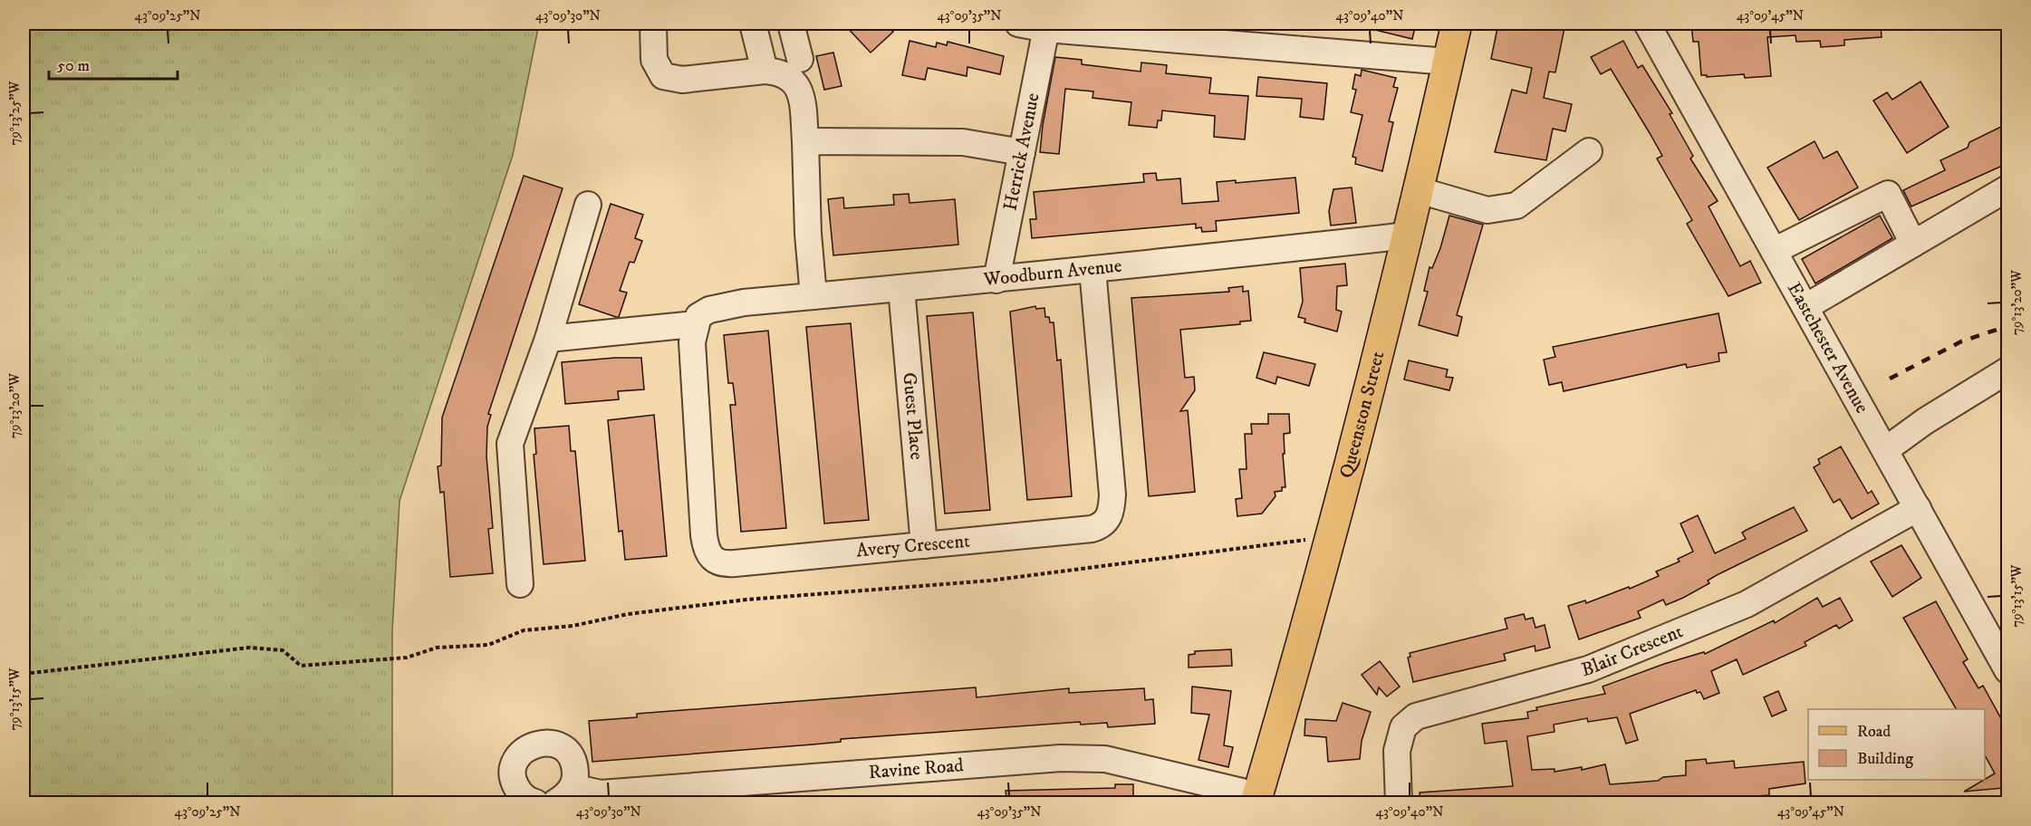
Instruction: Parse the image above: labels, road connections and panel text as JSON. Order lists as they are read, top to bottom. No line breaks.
{"streets":{"main road":["Queenston Street"],"street":["Herrick Avenue","Woodburn Avenue","Eastchester Avenue","Guest Place","Avery Crescent","Blair Crescent","Ravine Road"]},"crossings":[["Herrick Avenue","Woodburn Avenue"],["Woodburn Avenue","Queenston Street"],["Woodburn Avenue","Guest Place"],["Woodburn Avenue","Avery Crescent"],["Eastchester Avenue","Blair Crescent"],["Queenston Street","Ravine Road"],["Guest Place","Avery Crescent"]],"legend":["Road","Building"],"scale_bar":"50 m","coordinates":["43°09'25\"N","43°09'30\"N","43°09'35\"N","43°09'40\"N","43°09'45\"N","79°13'25\"W","79°13'20\"W","79°13'15\"W"]}
